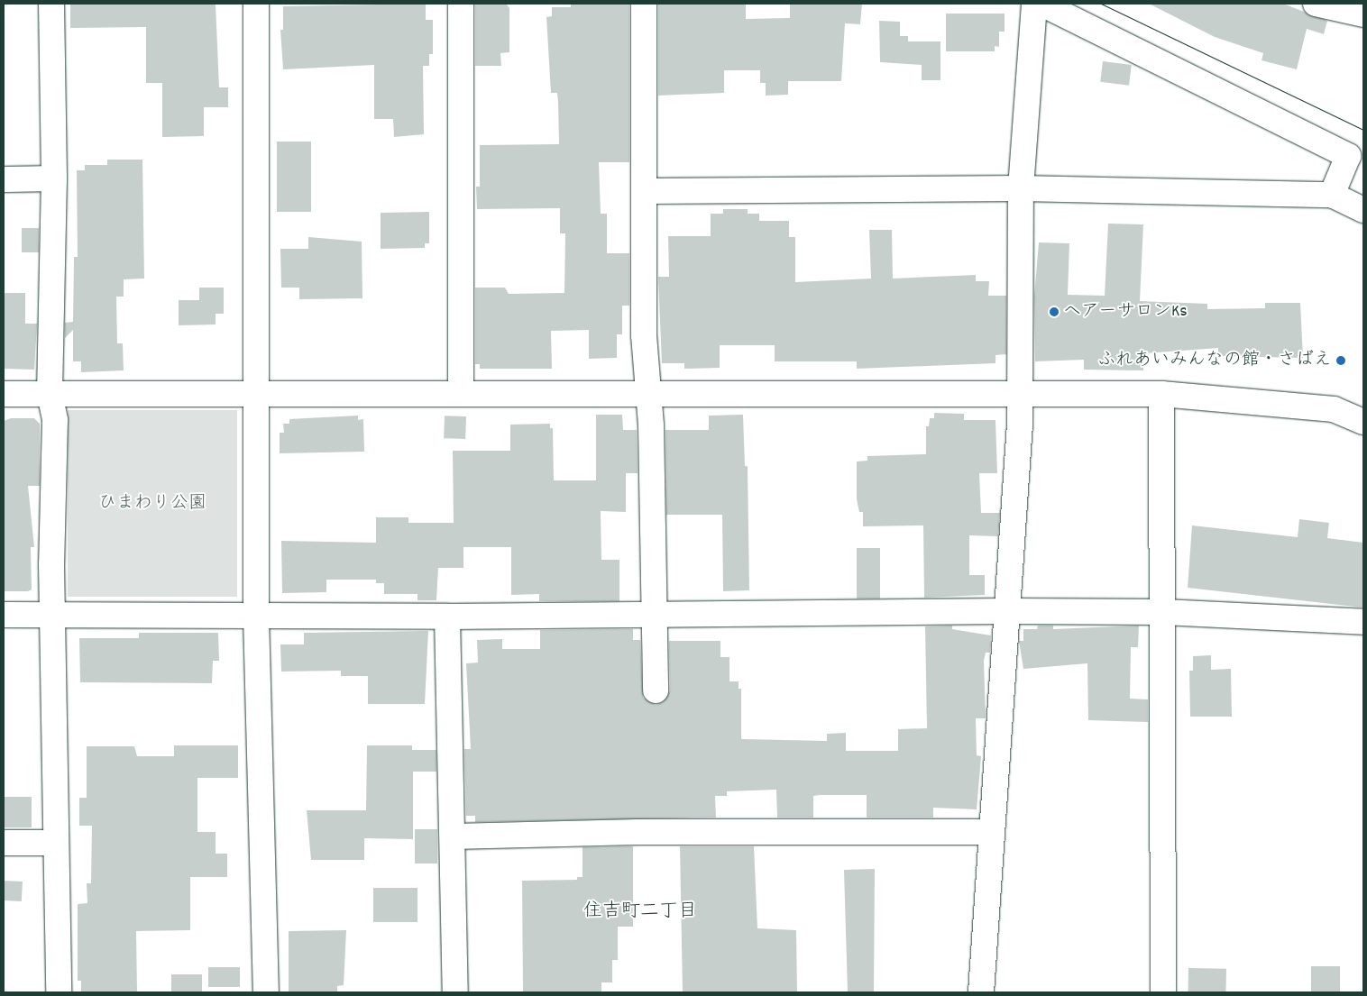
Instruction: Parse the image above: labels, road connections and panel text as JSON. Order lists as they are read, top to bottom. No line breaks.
{"districts":["住吉町二丁目"],"parks":["ひまわり公園"],"places":["ヘアーサロンKs","ふれあいみんなの館・さばえ"]}
